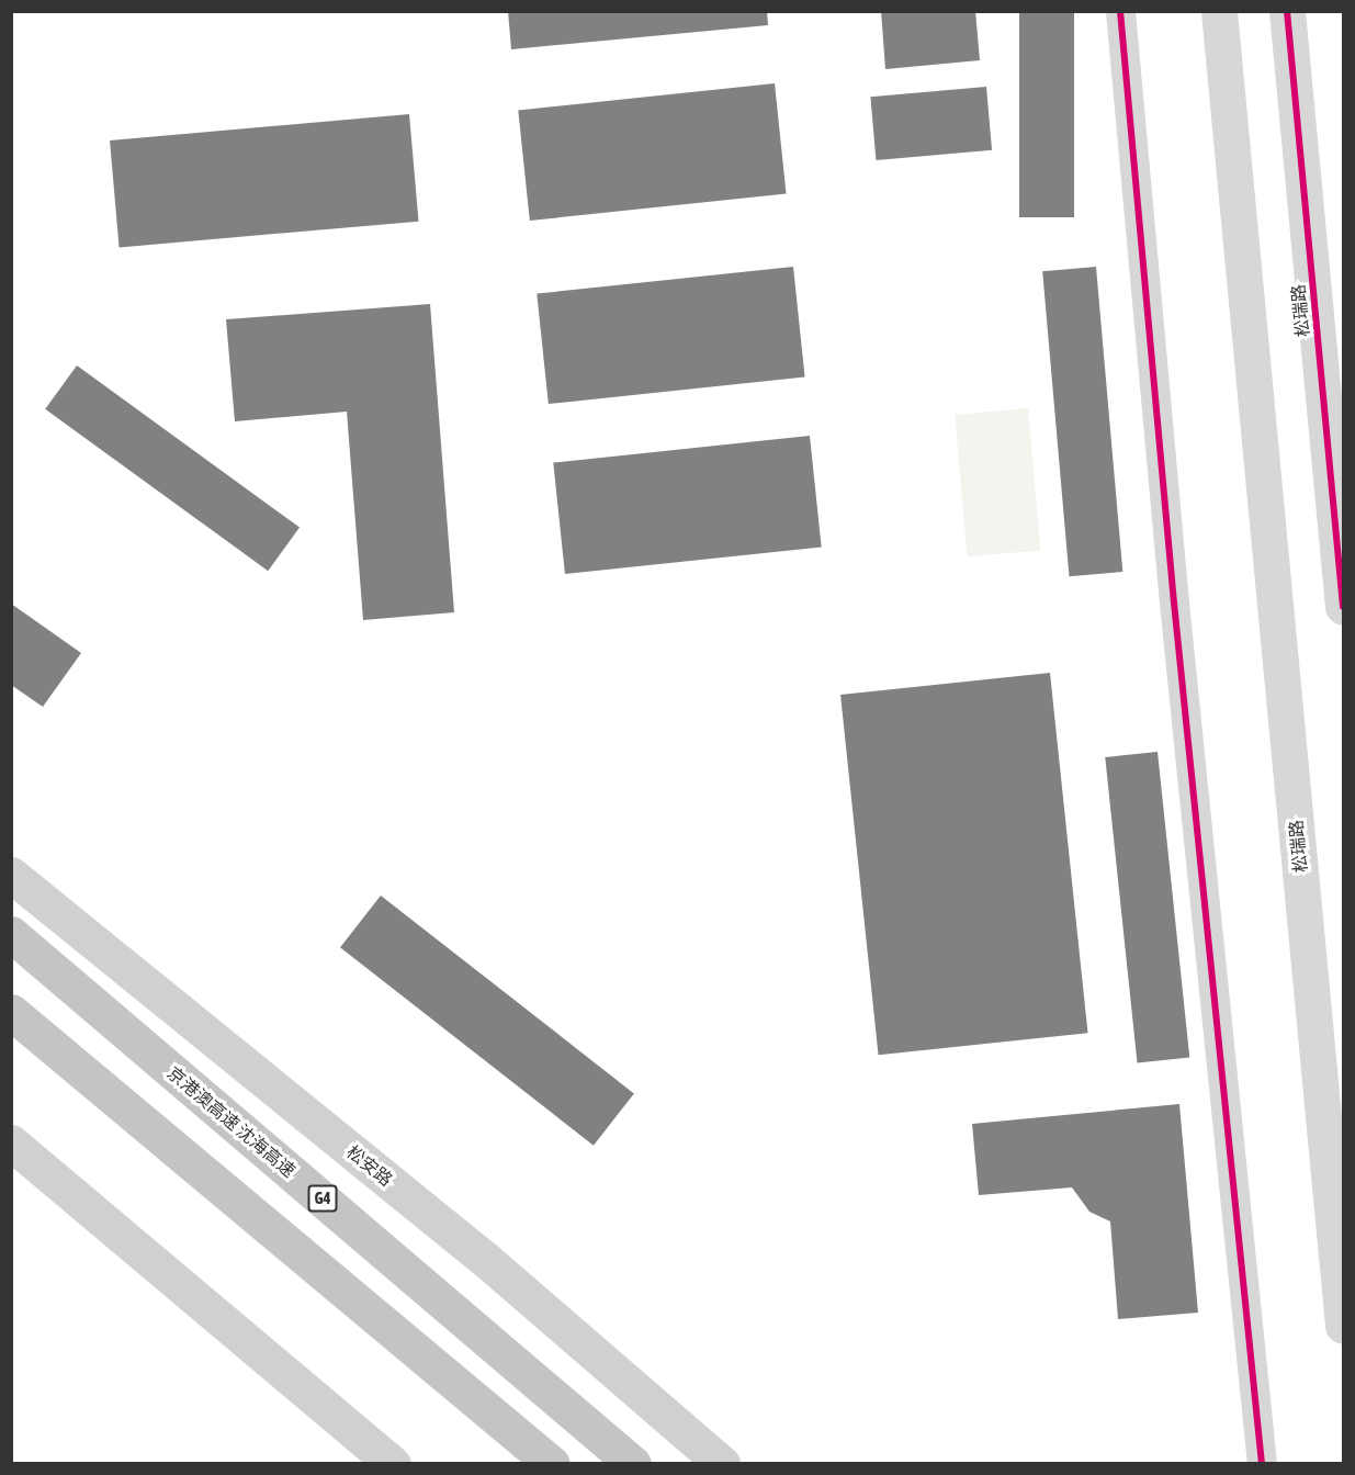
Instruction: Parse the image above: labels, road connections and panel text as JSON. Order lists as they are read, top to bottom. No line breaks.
{"streets":{"highway":["京港澳高速 沈海高速","G4"],"main road":["松安路"],"street":["松瑞路"]}}
